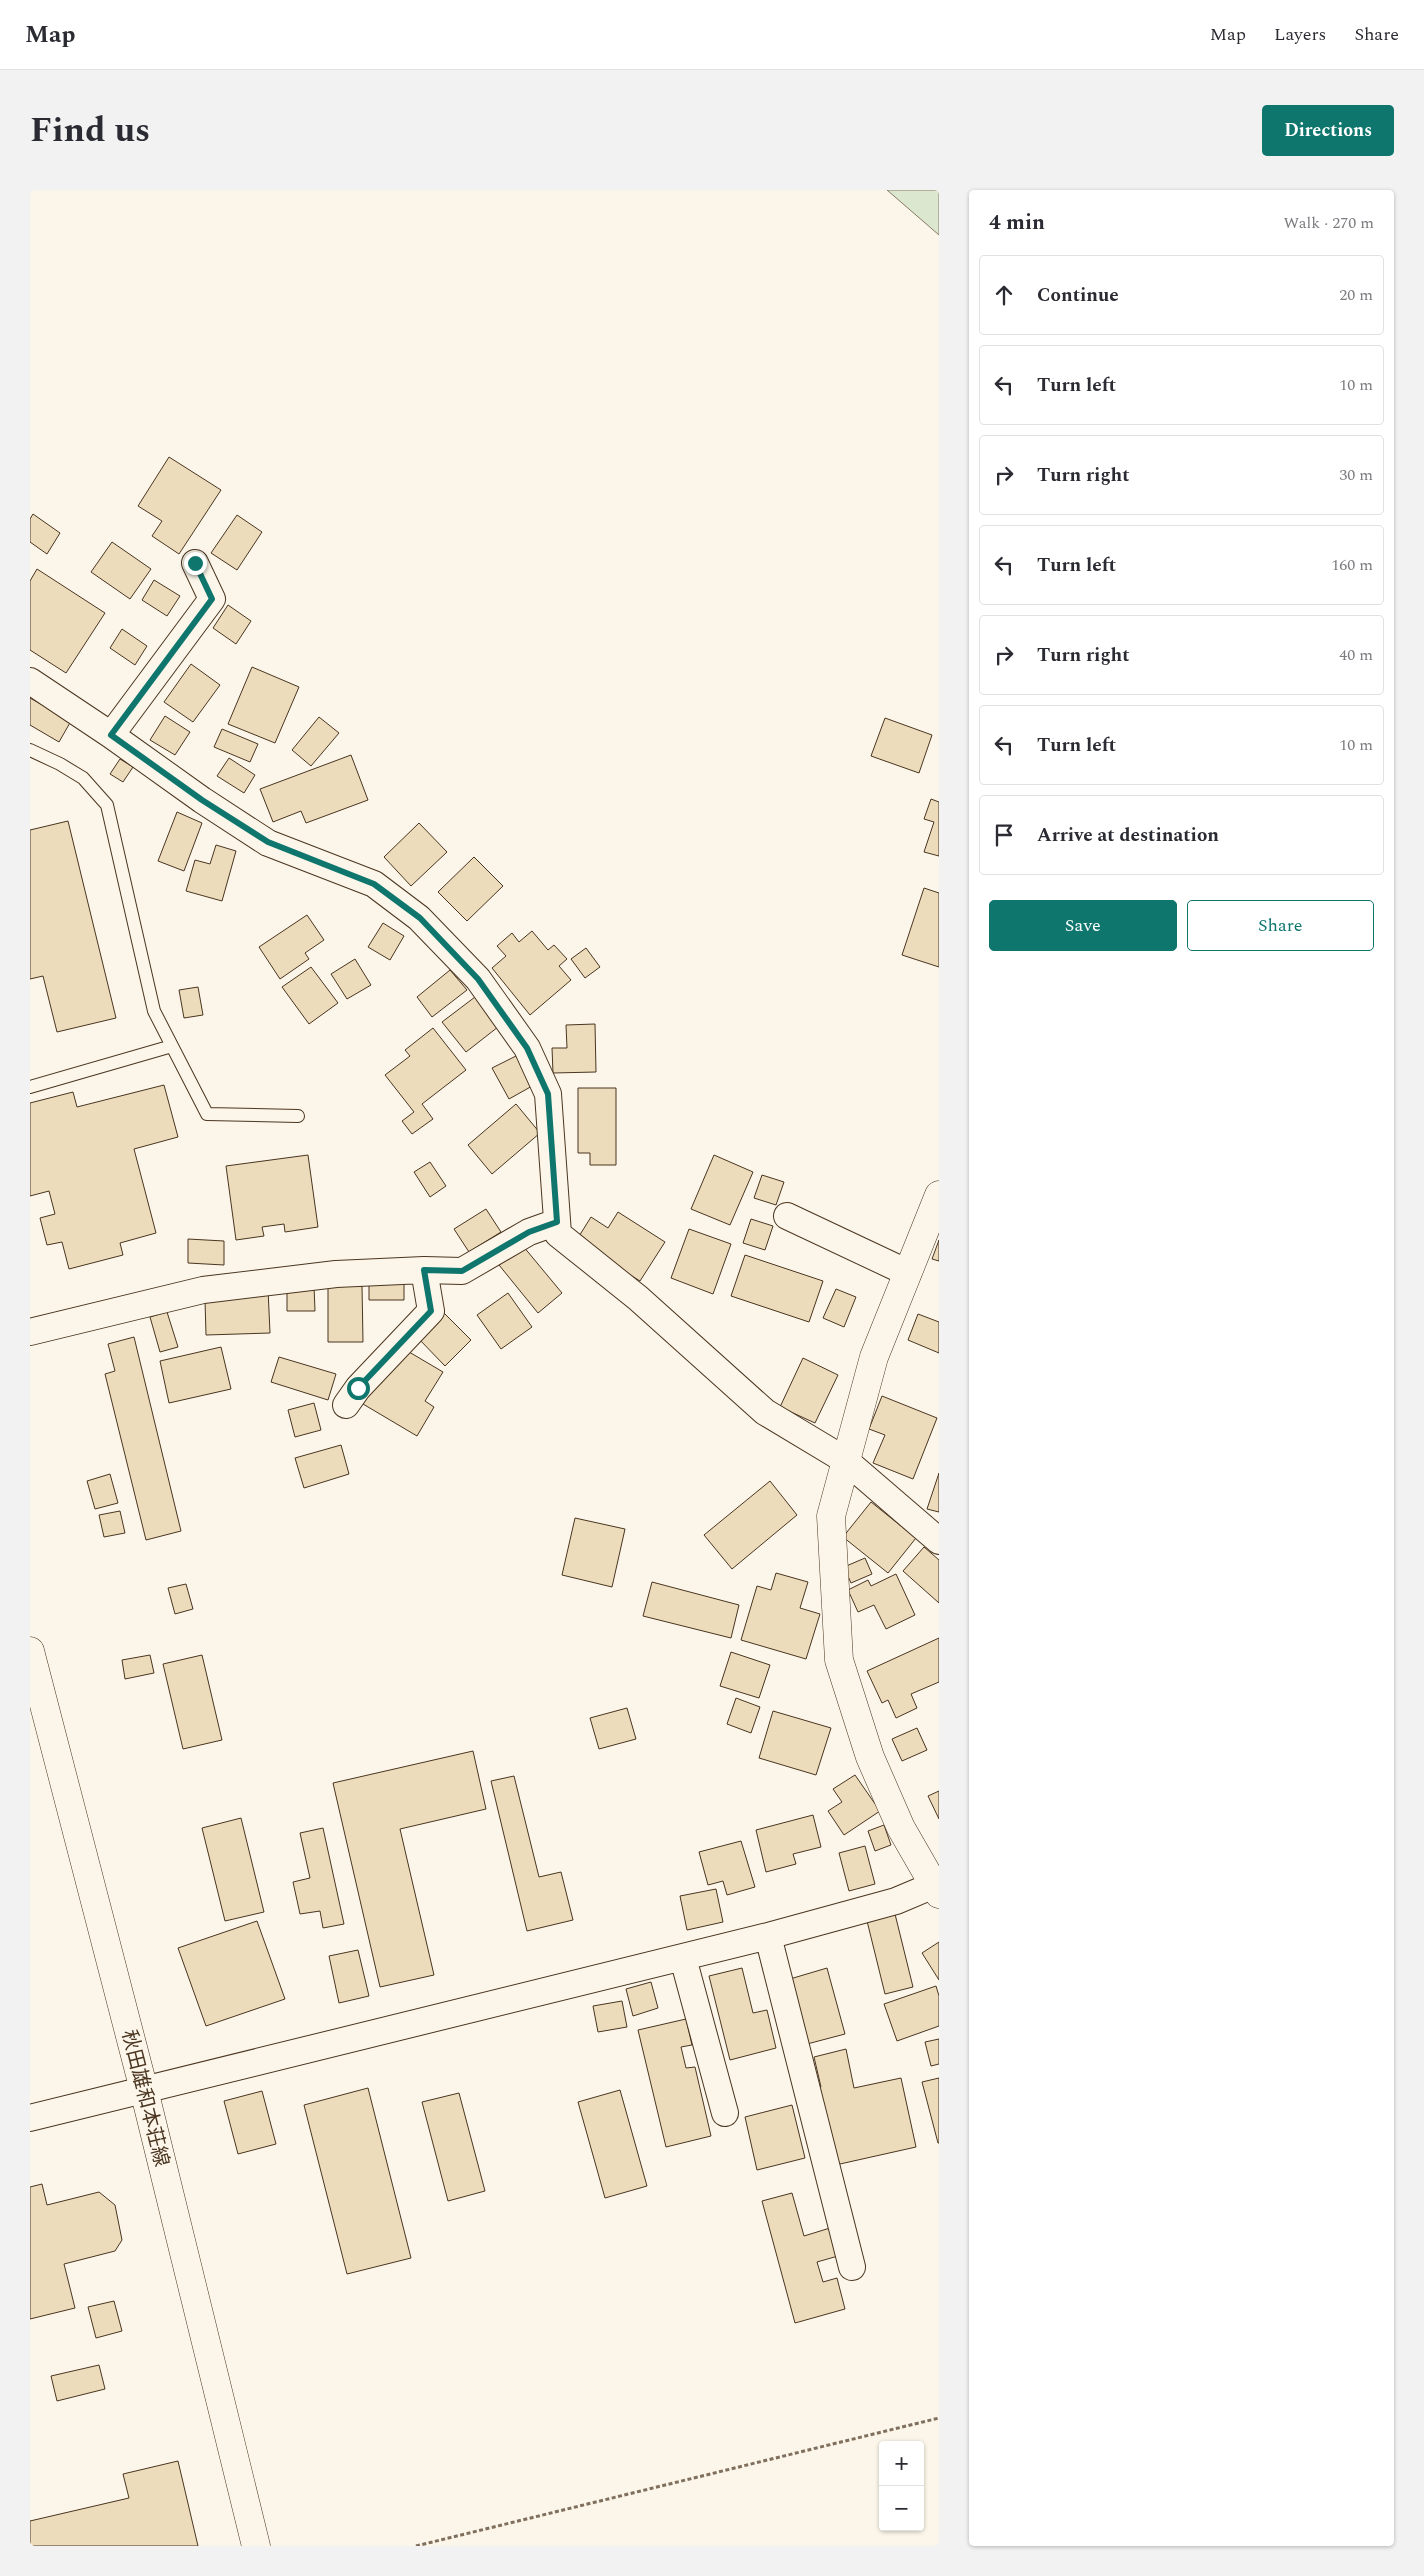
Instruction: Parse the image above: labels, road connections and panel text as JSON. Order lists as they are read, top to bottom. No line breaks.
{"streets":{"main road":["秋田雄和本荘線"]},"page":{"header":"Map","nav":["Map","Layers","Share"],"title":"Find us","buttons":["Directions",["Save","Share"]],"heading":["4 min","Walk · 270 m"],"list":[["Continue","20 m"],["Turn left","10 m"],["Turn right","30 m"],["Turn left","160 m"],["Turn right","40 m"],["Turn left","10 m"],"Arrive at destination"],"map_buttons":["+","−"]}}
